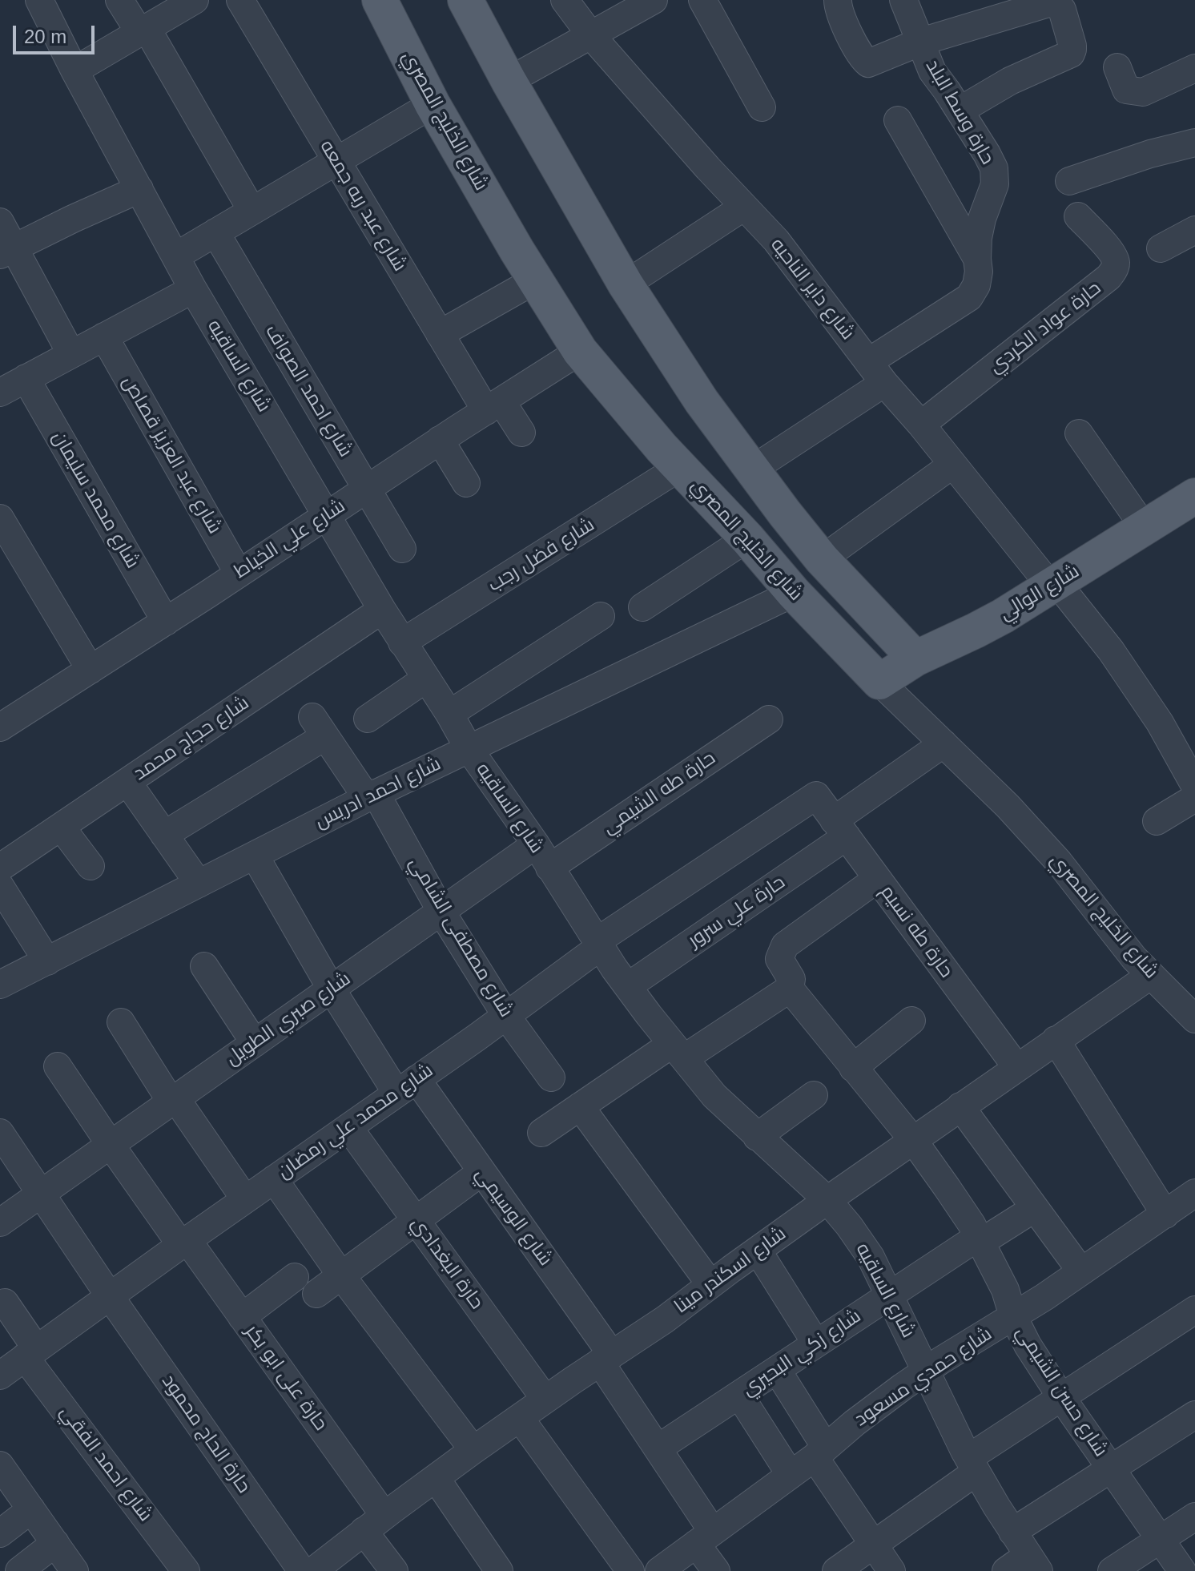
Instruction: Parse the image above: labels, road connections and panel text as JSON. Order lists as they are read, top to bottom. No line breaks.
{"streets":{"main road":["شارع الخليج المصري","شارع الوالي"],"street":["حارة وسط البلد","شارع عبد ربه جمعه","شارع داير الناحيه","حارة عواد الكردي","شارع الساقيه","شارع احمد الصواف","شارع عبد العزيز قصاص","شارع محمد سليمان","شارع علي الخياط","شارع فضل رجب","شارع حجاج محمد","شارع احمد ادريس","حارة طه الشيمي","حارة علي سرور","حارة طه نسيم","شارع مصطفى الشامي","شارع صبري الطويل","شارع محمد علي رمضان","شارع الوسيمي","حارة البغدادي","شارع اسكندر مينا","شارع زكي البحيري","شارع حمدي مسعود","حارة على ابو بكر","شارع حسن الشيمي","حارة الحاج محمود","شارع احمد الفقي"]},"crossings":[["حارة وسط البلد","شارع داير الناحيه"],["شارع الخليج المصري","شارع علي الخياط"],["شارع الخليج المصري","شارع فضل رجب"],["شارع الخليج المصري","شارع الوالي"],["شارع الخليج المصري","شارع احمد ادريس"],["شارع الخليج المصري","حارة علي سرور"],["شارع الخليج المصري","شارع اسكندر مينا"],["شارع عبد ربه جمعه","شارع علي الخياط"],["شارع داير الناحيه","حارة عواد الكردي"],["شارع داير الناحيه","شارع الوالي"],["شارع الساقيه","شارع علي الخياط"],["شارع الساقيه","شارع فضل رجب"],["شارع الساقيه","شارع حجاج محمد"],["شارع الساقيه","شارع احمد ادريس"],["شارع الساقيه","حارة طه الشيمي"],["شارع الساقيه","حارة علي سرور"],["شارع الساقيه","شارع صبري الطويل"],["شارع الساقيه","شارع محمد علي رمضان"],["شارع الساقيه","شارع اسكندر مينا"],["شارع الساقيه","شارع زكي البحيري"],["شارع الساقيه","شارع حمدي مسعود"],["شارع احمد الصواف","شارع علي الخياط"],["شارع عبد العزيز قصاص","شارع علي الخياط"],["شارع محمد سليمان","شارع علي الخياط"],["شارع احمد ادريس","شارع مصطفى الشامي"],["شارع احمد ادريس","شارع الوسيمي"],["حارة طه الشيمي","شارع صبري الطويل"],["حارة علي سرور","حارة طه نسيم"],["حارة طه نسيم","شارع محمد علي رمضان"],["حارة طه نسيم","شارع اسكندر مينا"],["حارة طه نسيم","شارع حسن الشيمي"],["شارع مصطفى الشامي","شارع صبري الطويل"],["شارع مصطفى الشامي","شارع محمد علي رمضان"],["شارع صبري الطويل","شارع الوسيمي"],["شارع صبري الطويل","حارة على ابو بكر"],["شارع صبري الطويل","حارة الحاج محمود"],["شارع محمد علي رمضان","شارع الوسيمي"],["شارع محمد علي رمضان","حارة البغدادي"],["شارع محمد علي رمضان","حارة على ابو بكر"],["شارع محمد علي رمضان","حارة الحاج محمود"],["شارع محمد علي رمضان","شارع احمد الفقي"],["شارع الوسيمي","شارع اسكندر مينا"],["شارع الوسيمي","شارع زكي البحيري"],["شارع الوسيمي","شارع حمدي مسعود"],["حارة البغدادي","شارع اسكندر مينا"],["شارع اسكندر مينا","حارة على ابو بكر"],["شارع اسكندر مينا","شارع حسن الشيمي"],["شارع زكي البحيري","شارع حسن الشيمي"],["شارع حمدي مسعود","شارع حسن الشيمي"]],"scale_bar":"20 m"}
